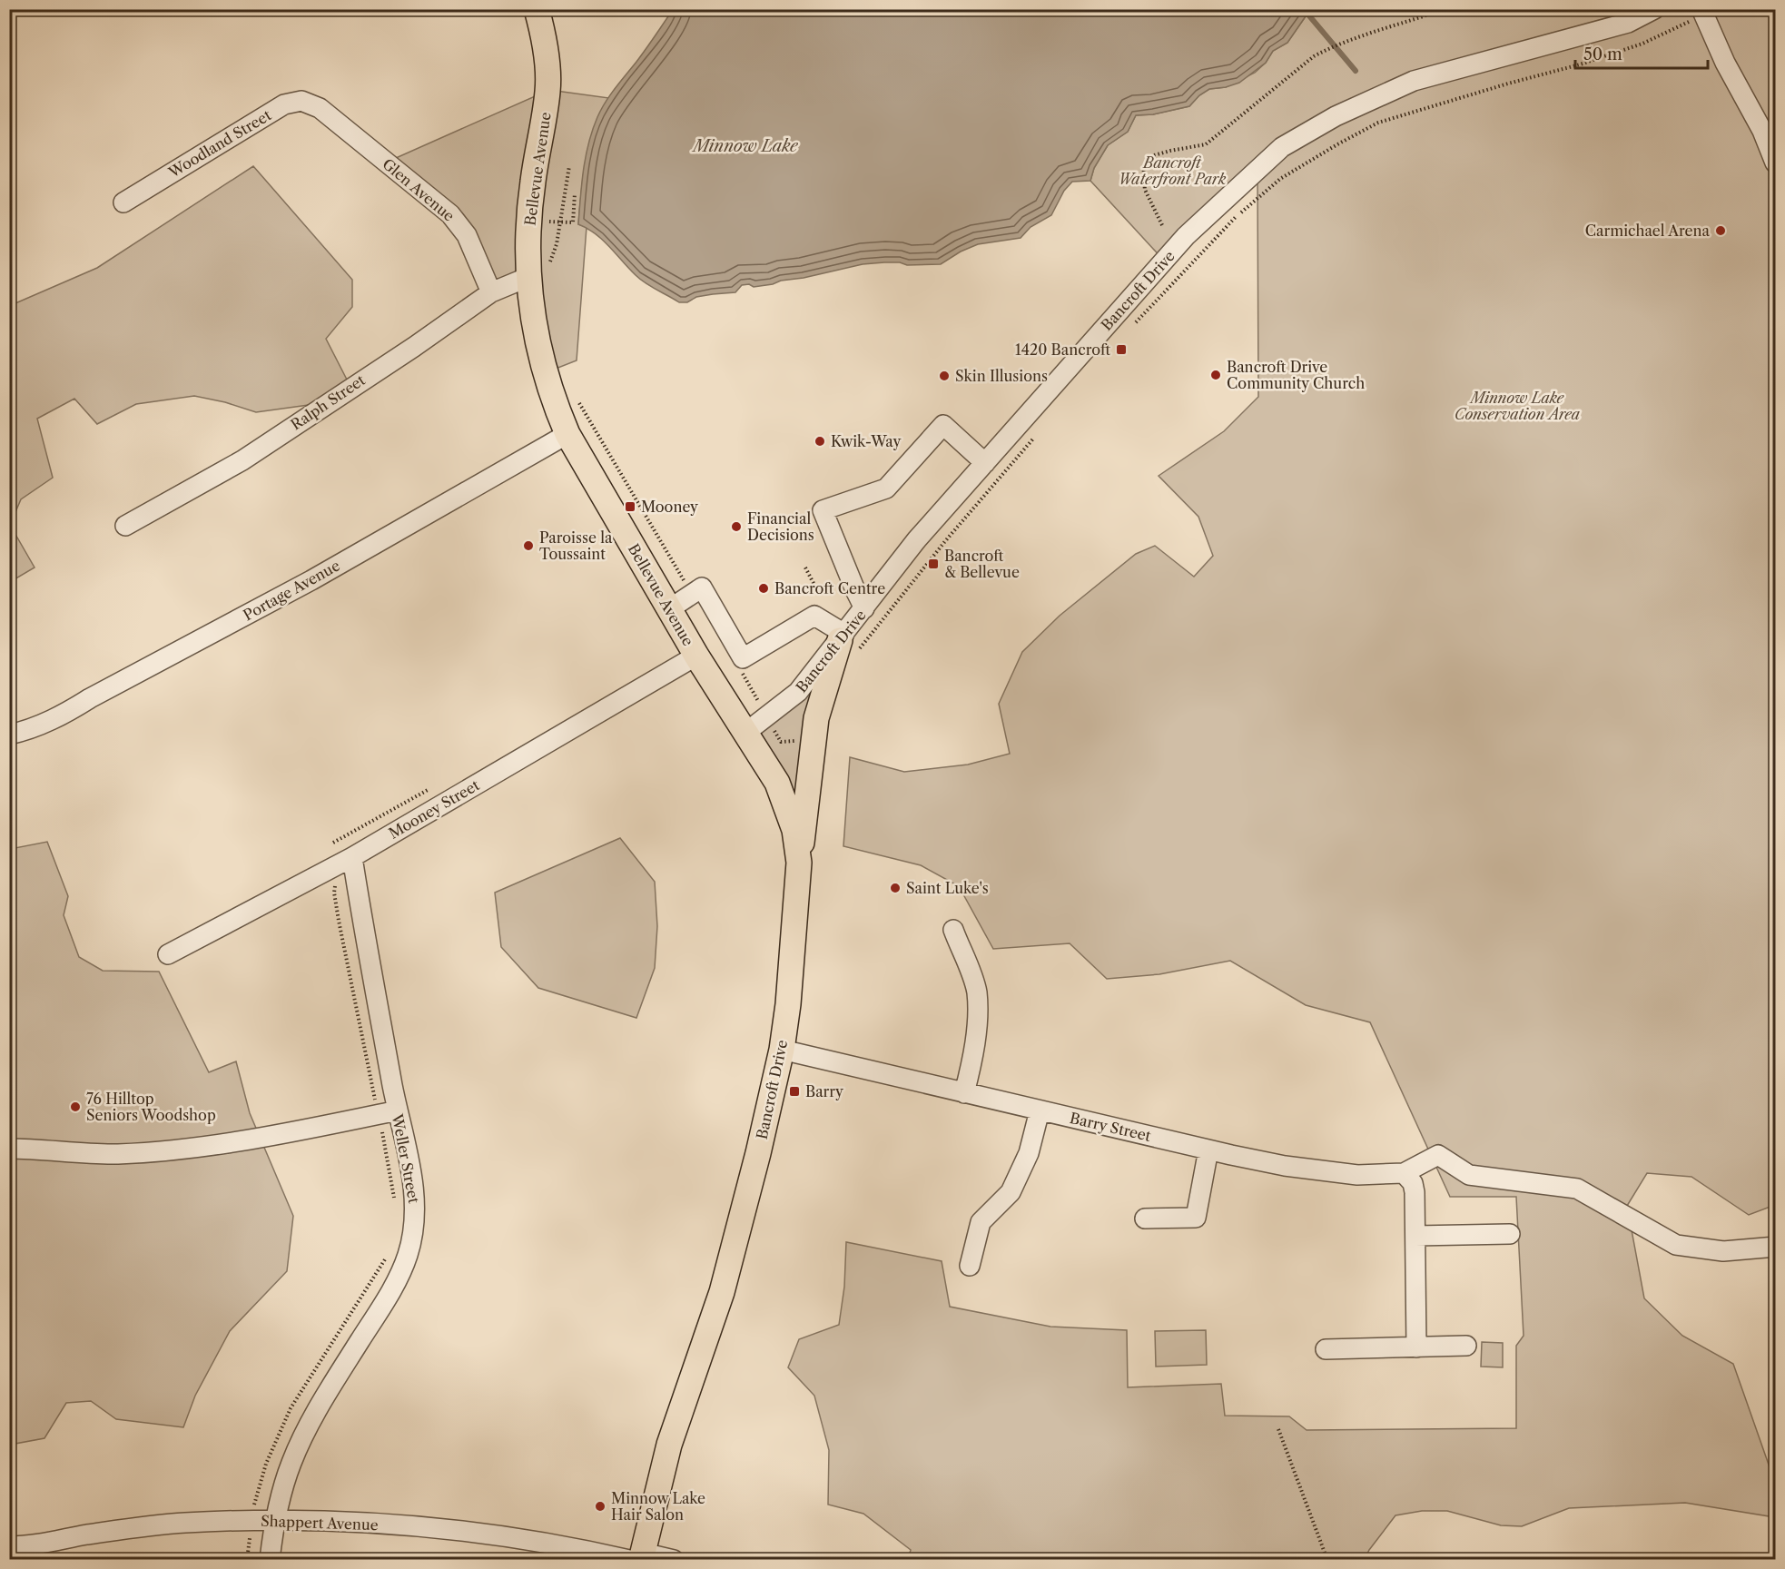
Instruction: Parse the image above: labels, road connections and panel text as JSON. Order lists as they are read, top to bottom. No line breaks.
{"streets":{"main road":["Bellevue Avenue","Bancroft Drive"],"street":["Woodland Street","Glen Avenue","Ralph Street","Portage Avenue","Mooney Street","Barry Street","Weller Street","Shappert Avenue"]},"crossings":[["Woodland Street","Glen Avenue"],["Bellevue Avenue","Bancroft Drive"],["Bellevue Avenue","Ralph Street"],["Bellevue Avenue","Portage Avenue"],["Bellevue Avenue","Mooney Street"],["Glen Avenue","Ralph Street"],["Bancroft Drive","Barry Street"],["Bancroft Drive","Shappert Avenue"],["Mooney Street","Weller Street"],["Weller Street","Shappert Avenue"]],"water":["Minnow Lake"],"parks":["Bancroft Waterfront Park","Minnow Lake Conservation Area"],"places":{"other":["Carmichael Arena","Bancroft Drive Community Church","Skin Illusions","Kwik-Way","Financial Decisions","Paroisse la Toussaint","Bancroft Centre","Saint Luke's","76 Hilltop Seniors Woodshop","Minnow Lake Hair Salon"],"transit":["1420 Bancroft","Mooney","Bancroft & Bellevue","Barry"]},"scale_bar":"50 m"}
